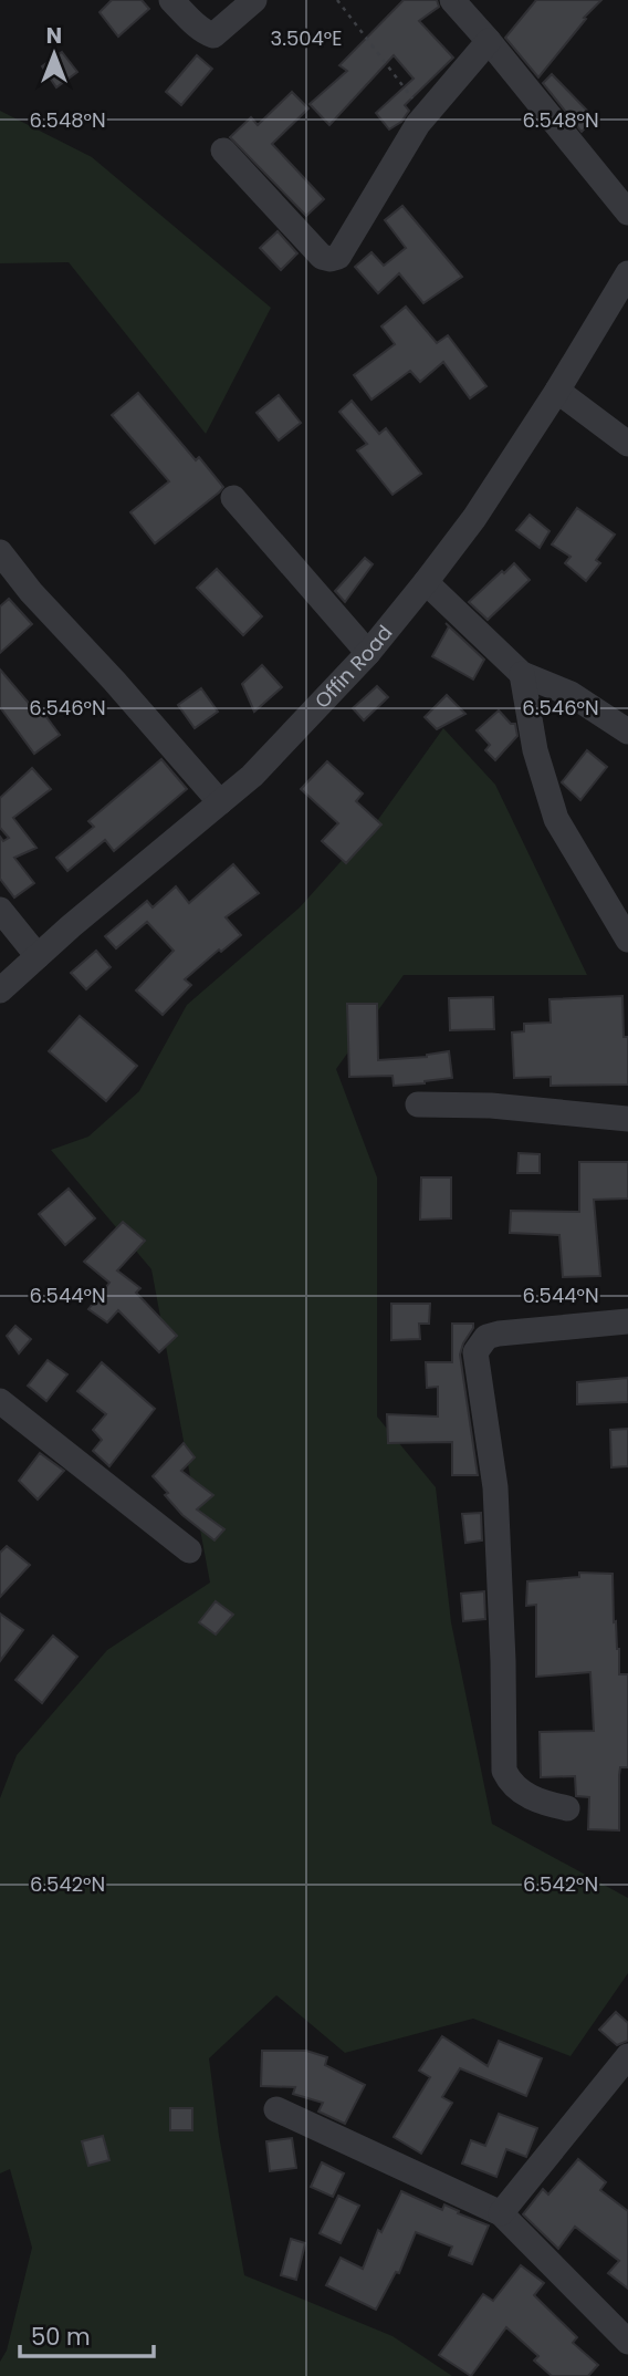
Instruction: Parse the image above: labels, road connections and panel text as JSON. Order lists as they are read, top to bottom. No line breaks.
{"streets":{"street":["Offin Road"]},"scale_bar":"50 m","north":"top","coordinates":["3.504°E","6.548°N","6.546°N","6.544°N","6.542°N"]}
